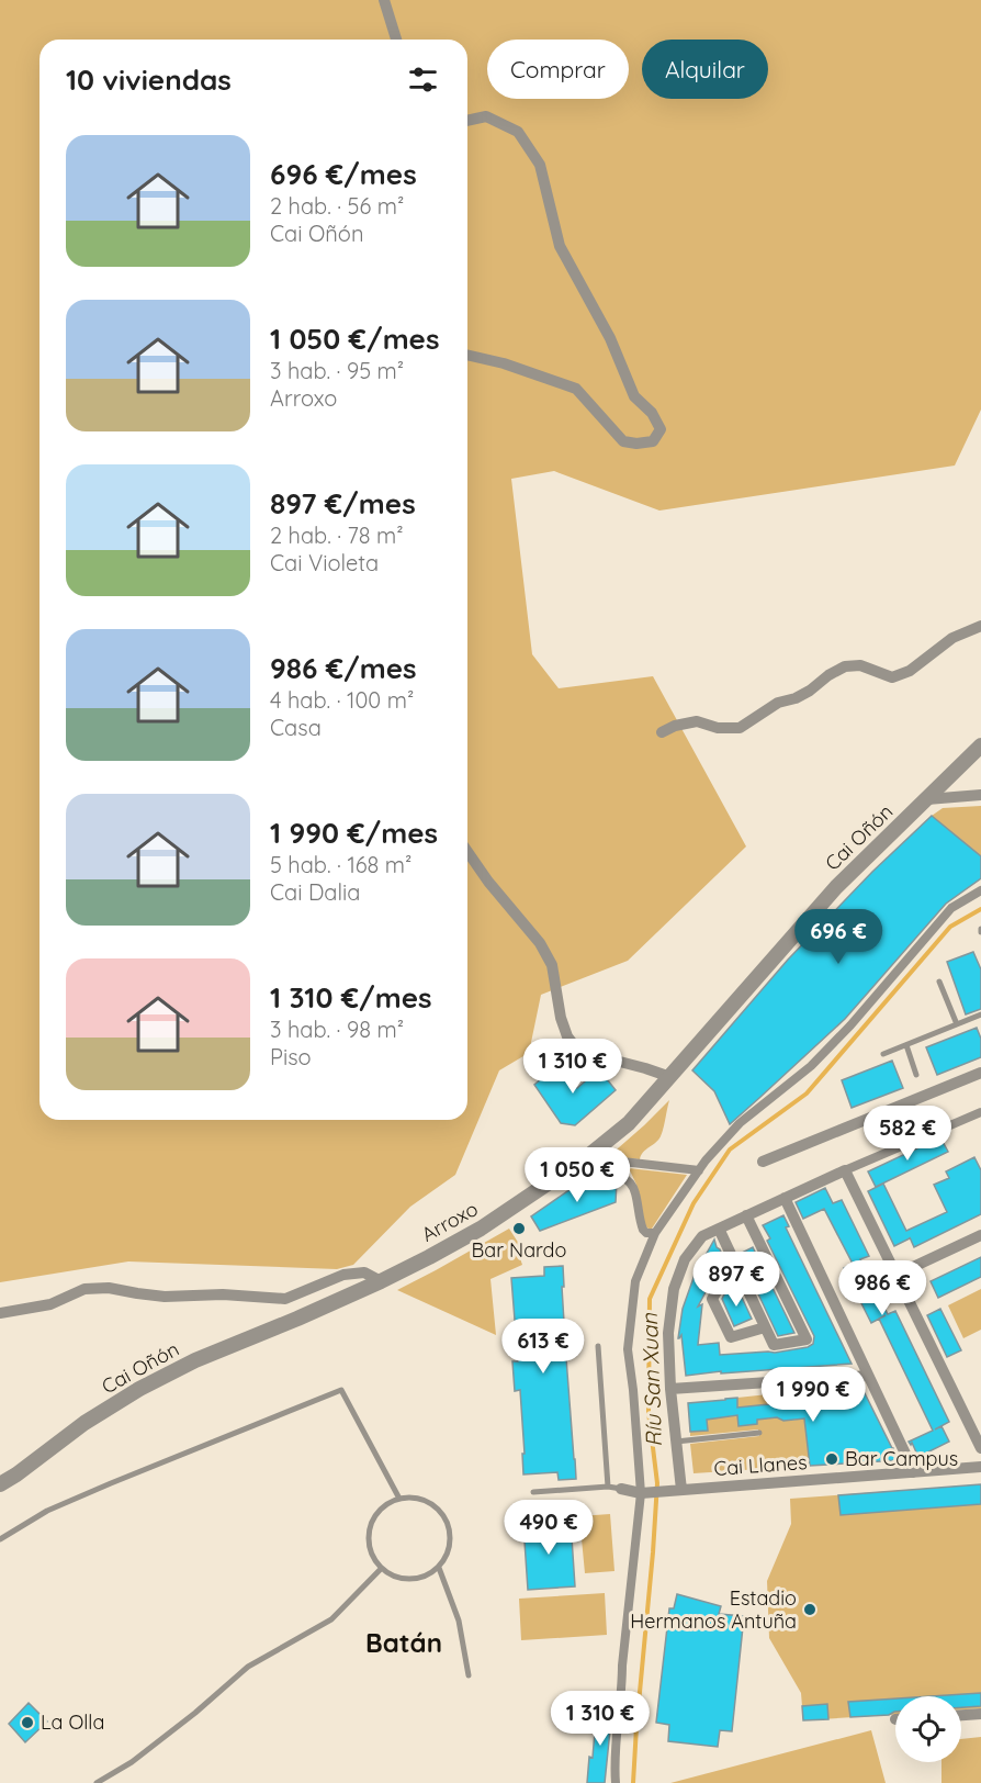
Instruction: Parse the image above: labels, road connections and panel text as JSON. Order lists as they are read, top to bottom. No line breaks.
{"streets":{"street":["Cai Oñón","Arroxo","Cai Llanes"]},"crossings":[["Cai Oñón","Arroxo"]],"districts":["Batán"],"water":["Ríu San Xuan"],"places":["Bar Nardo","Bar Campus","Estadio Hermanos Antuña","La Olla"],"page":{"chip":["Comprar","Alquilar"],"heading":"10 viviendas","list":[{"name":"696 €/mes","note":"2 hab. · 56 m² · Cai Oñón"},{"name":"1 050 €/mes","note":"3 hab. · 95 m² · Arroxo"},{"name":"897 €/mes","note":"2 hab. · 78 m² · Cai Violeta"},{"name":"986 €/mes","note":"4 hab. · 100 m² · Casa"},{"name":"1 990 €/mes","note":"5 hab. · 168 m² · Cai Dalia"},{"name":"1 310 €/mes","note":"3 hab. · 98 m² · Piso"}],"price":["696 €","1 310 €","582 €","1 050 €","897 €","986 €","613 €","1 990 €","490 €","1 310 €"]}}
